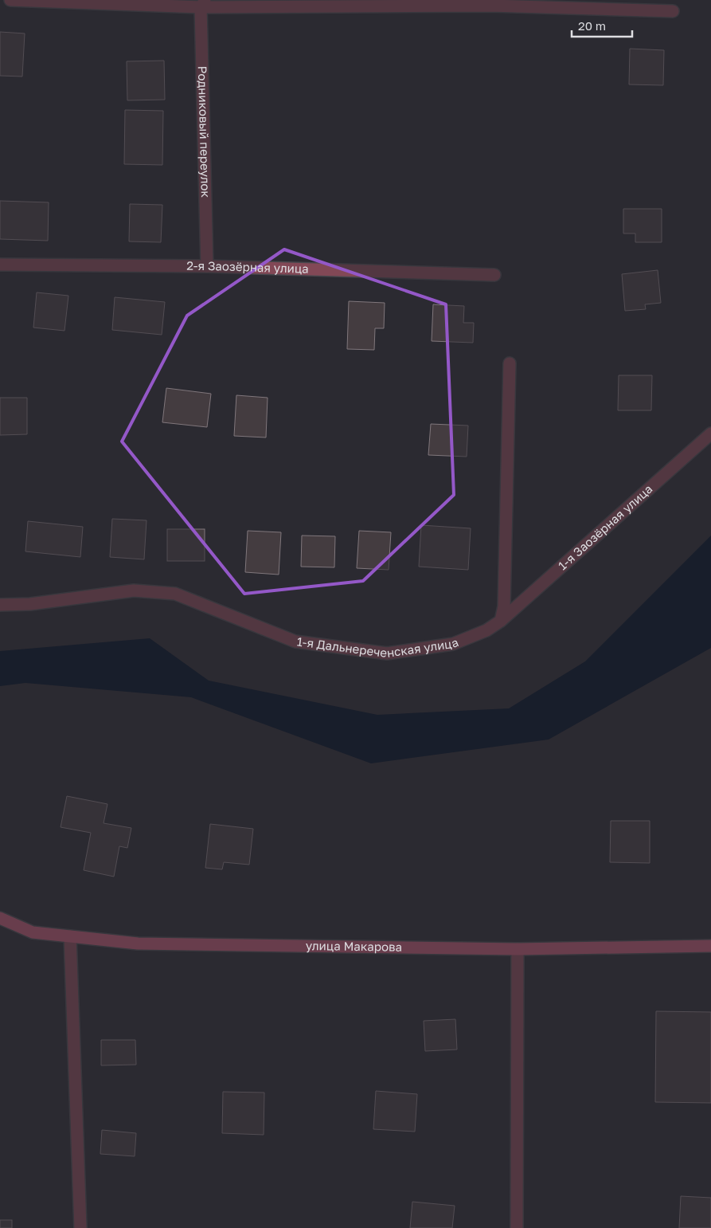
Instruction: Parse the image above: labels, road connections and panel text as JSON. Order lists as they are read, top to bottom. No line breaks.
{"streets":{"street":["Родниковый переулок","2-я Заозёрная улица","1-я Заозёрная улица","1-я Дальнереченская улица","улица Макарова"]},"crossings":[["Родниковый переулок","2-я Заозёрная улица"],["1-я Заозёрная улица","1-я Дальнереченская улица"]],"scale_bar":"20 m"}
